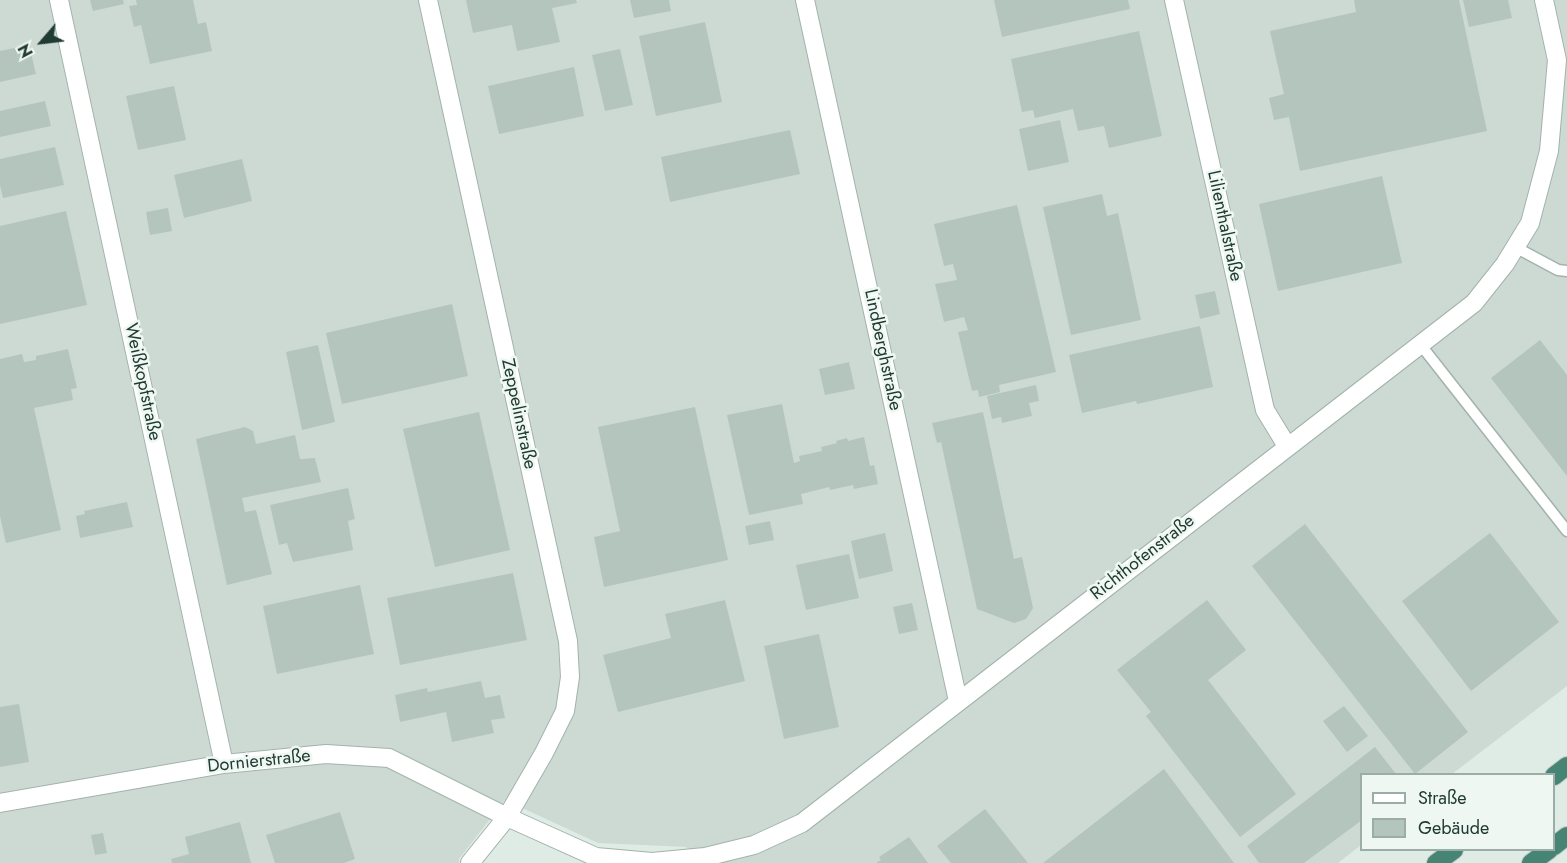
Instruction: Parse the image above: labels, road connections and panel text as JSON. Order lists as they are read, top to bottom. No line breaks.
{"streets":{"street":["Lilienthalstraße","Lindberghstraße","Weißkopfstraße","Zeppelinstraße","Richthofenstraße","Dornierstraße"]},"crossings":[["Lilienthalstraße","Richthofenstraße"],["Lindberghstraße","Richthofenstraße"],["Weißkopfstraße","Dornierstraße"],["Zeppelinstraße","Richthofenstraße"],["Zeppelinstraße","Dornierstraße"],["Richthofenstraße","Dornierstraße"]],"legend":["Straße","Gebäude"],"north":"bottom left"}
